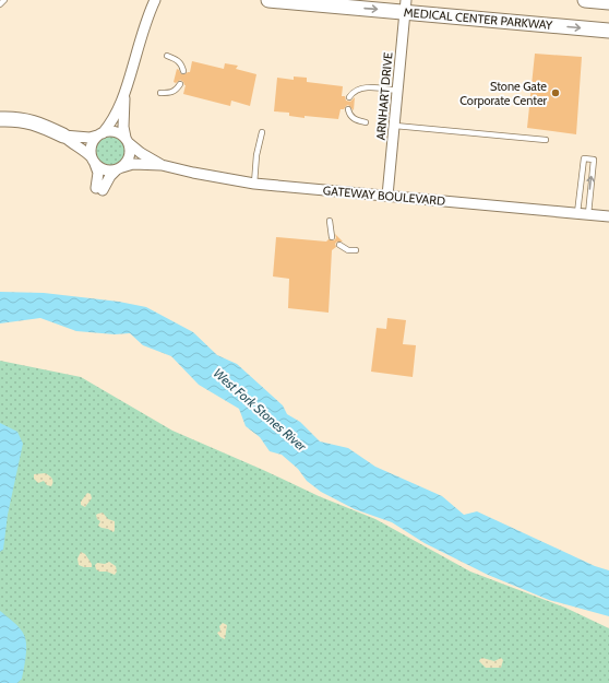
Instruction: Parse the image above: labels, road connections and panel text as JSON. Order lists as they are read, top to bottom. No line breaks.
{"streets":{"main road":["MEDICAL CENTER PARKWAY"],"street":["ARNHART DRIVE","GATEWAY BOULEVARD"]},"crossings":[["MEDICAL CENTER PARKWAY","ARNHART DRIVE"],["ARNHART DRIVE","GATEWAY BOULEVARD"]],"one_way":["MEDICAL CENTER PARKWAY"],"water":["West Fork Stones River"],"places":["Stone Gate Corporate Center"]}
